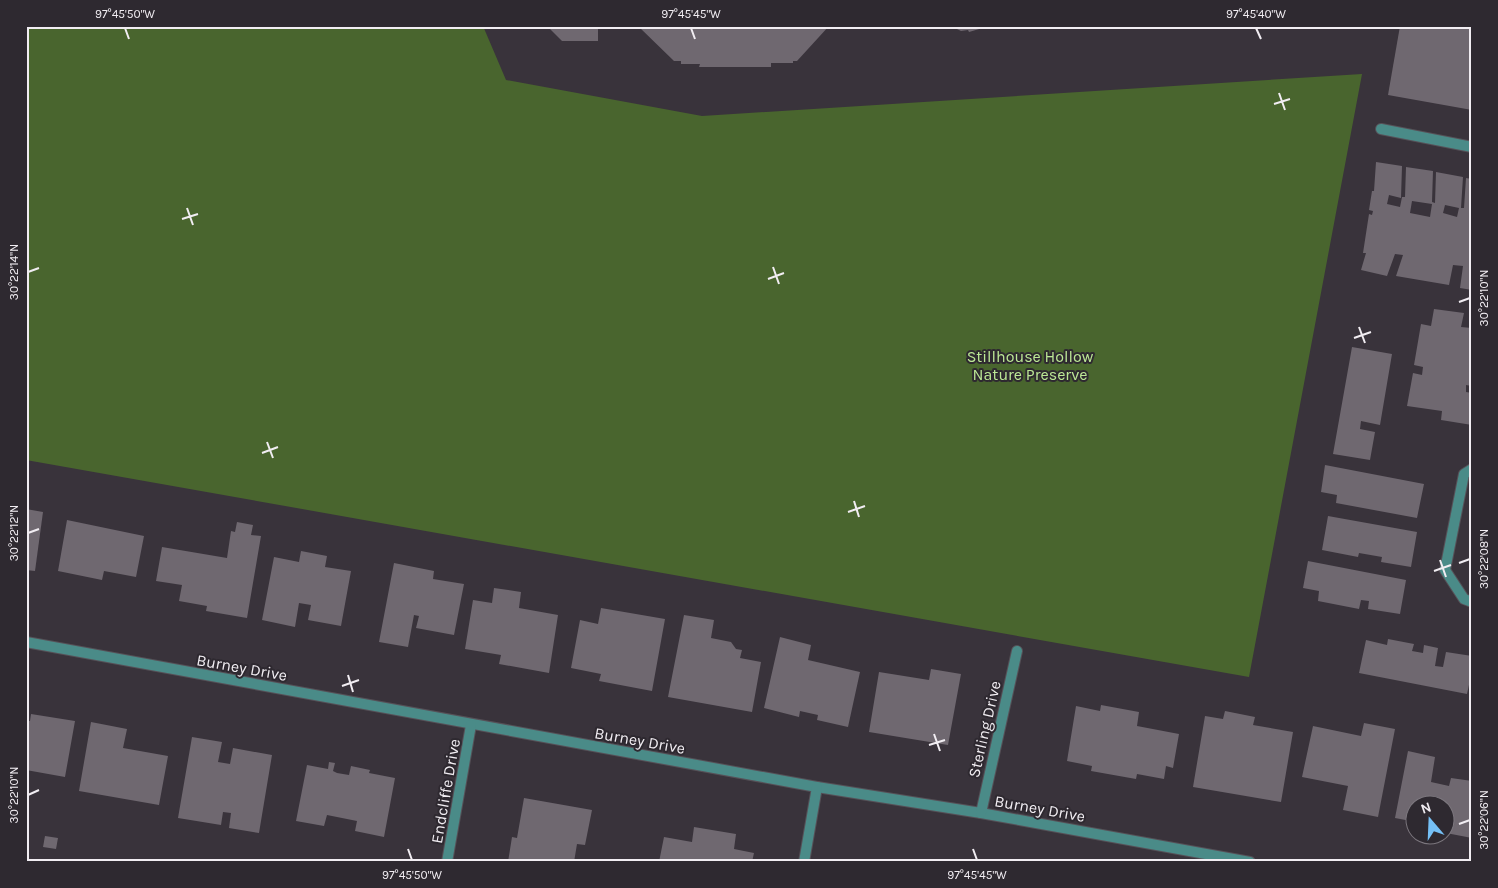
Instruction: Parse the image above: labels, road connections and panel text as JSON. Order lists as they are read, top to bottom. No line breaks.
{"streets":{"street":["Burney Drive","Sterling Drive","Endcliffe Drive"]},"crossings":[["Burney Drive","Sterling Drive"],["Burney Drive","Endcliffe Drive"]],"parks":["Stillhouse Hollow Nature Preserve"],"north":"top","coordinates":["97°45'50\"W","97°45'45\"W","97°45'40\"W","30°22'14\"N","30°22'10\"N","30°22'12\"N","30°22'08\"N","30°22'06\"N"]}
